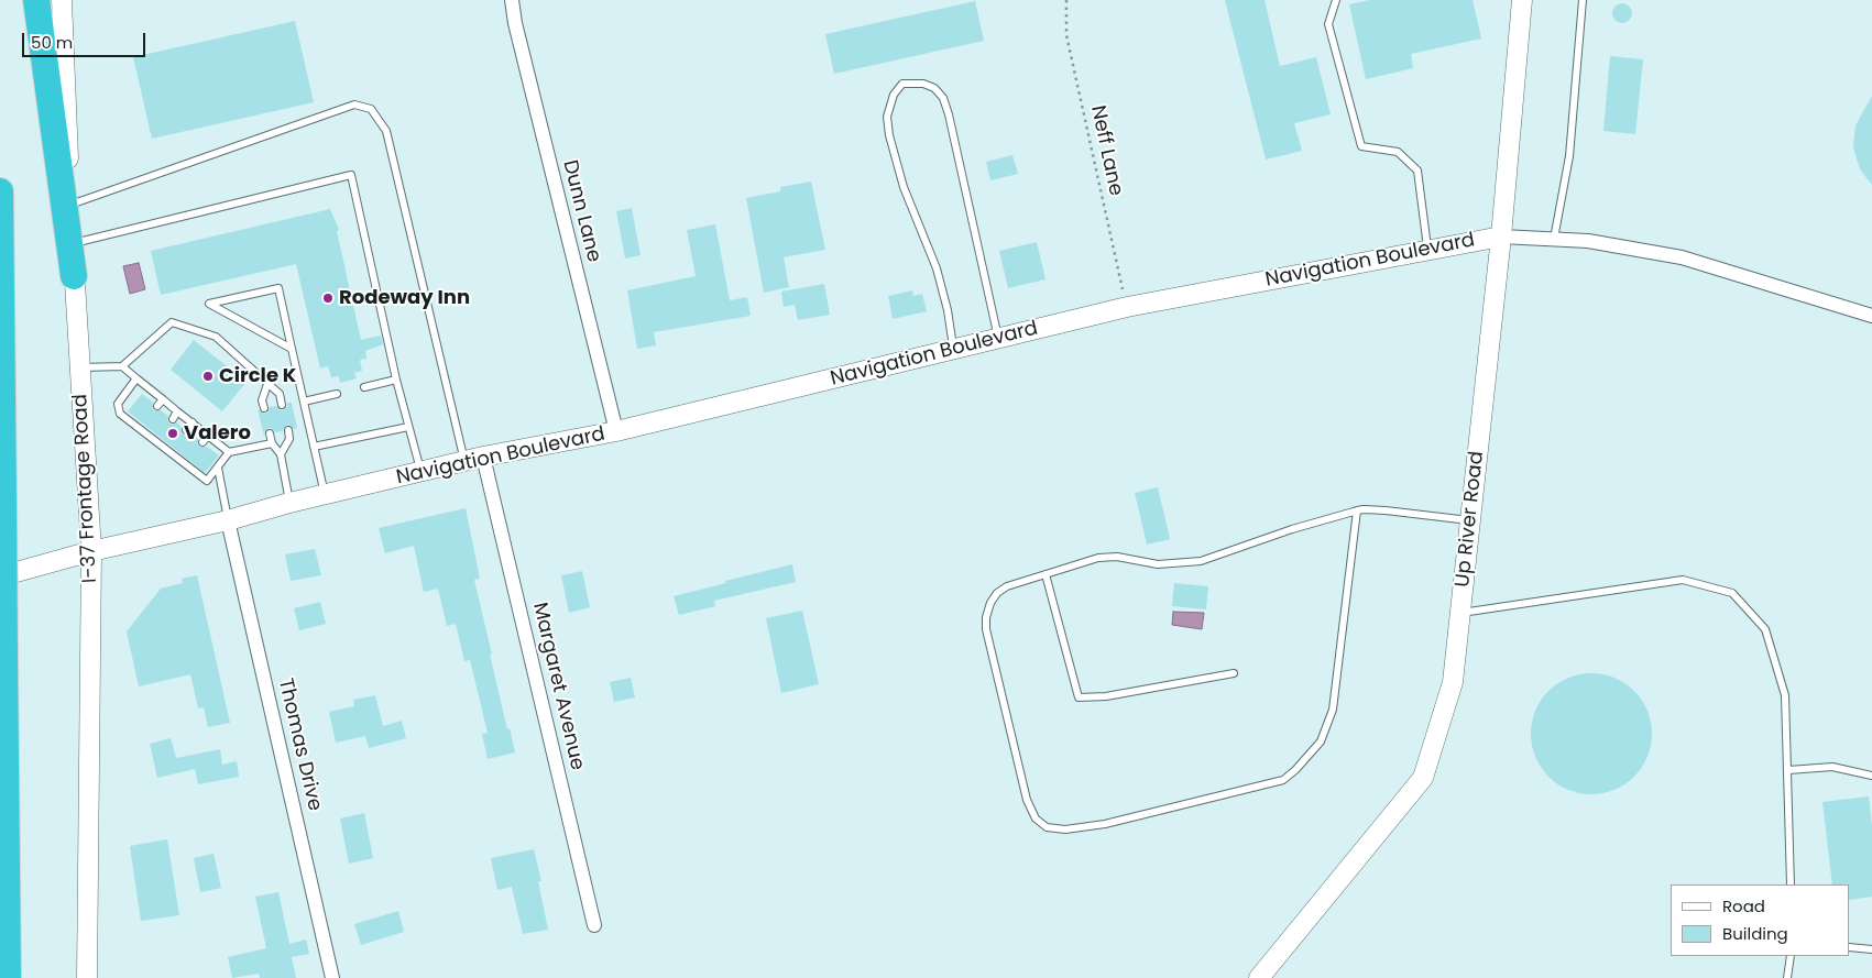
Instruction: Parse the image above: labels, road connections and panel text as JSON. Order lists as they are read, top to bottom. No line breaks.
{"streets":{"street":["Dunn Lane","Navigation Boulevard","I-37 Frontage Road","Up River Road","Margaret Avenue","Thomas Drive"],"path":["Neff Lane"]},"crossings":[["Neff Lane","Navigation Boulevard"],["Dunn Lane","Navigation Boulevard"],["Navigation Boulevard","I-37 Frontage Road"],["Navigation Boulevard","Up River Road"],["Navigation Boulevard","Margaret Avenue"],["Navigation Boulevard","Thomas Drive"]],"places":["Rodeway Inn","Circle K","Valero"],"legend":["Road","Building"],"scale_bar":"50 m"}
